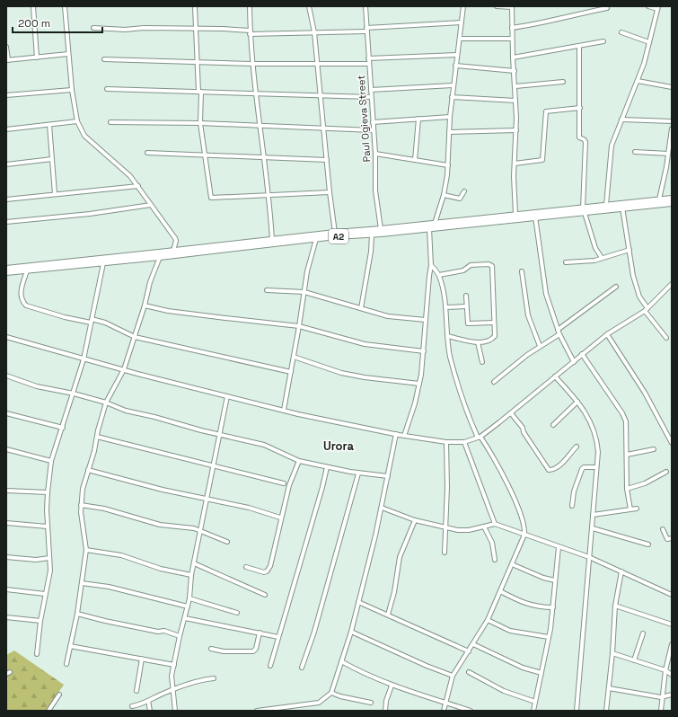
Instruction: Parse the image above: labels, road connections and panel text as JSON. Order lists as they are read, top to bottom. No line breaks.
{"streets":{"highway":["A2"],"street":["Paul Ogieva Street"]},"crossings":[["Paul Ogieva Street","A2"]],"districts":["Urora"],"scale_bar":"200 m"}
